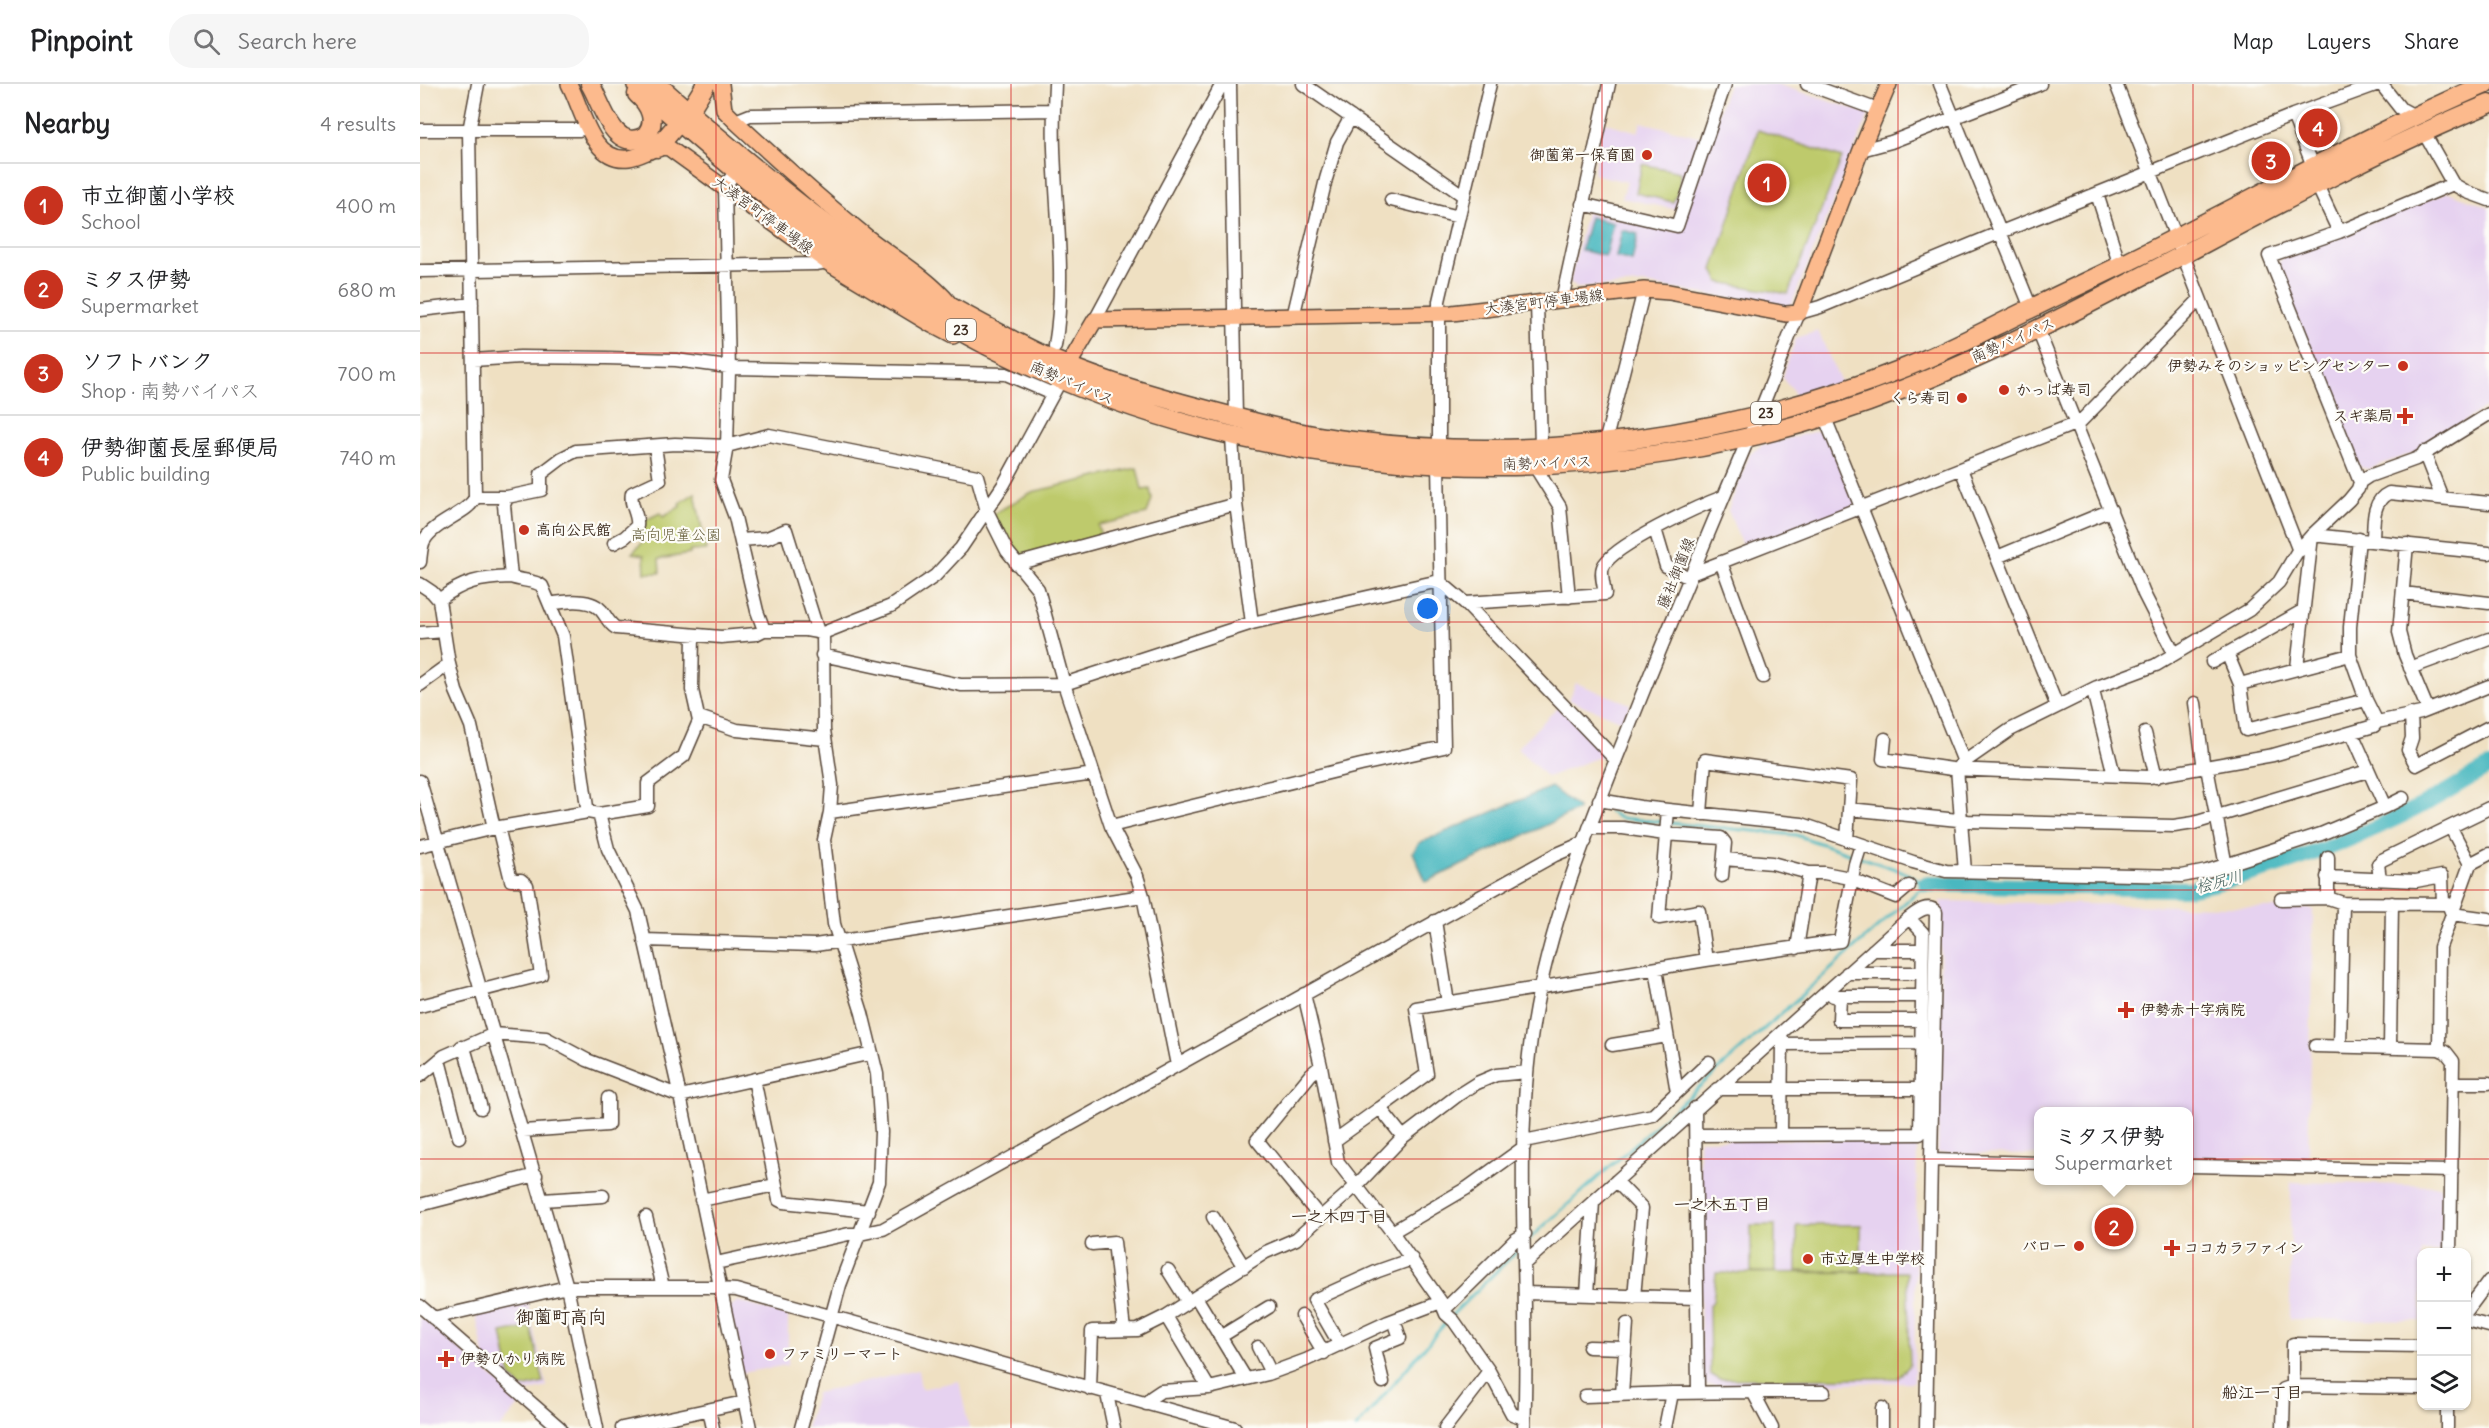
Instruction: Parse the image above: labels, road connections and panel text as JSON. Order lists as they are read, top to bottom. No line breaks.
{"streets":{"highway":["23","南勢バイパス"],"main road":["大湊宮町停車場線"],"street":["藤社御薗線"]},"crossings":[["大湊宮町停車場線","南勢バイパス"],["大湊宮町停車場線","藤社御薗線"],["南勢バイパス","藤社御薗線"]],"districts":["一之木五丁目","一之木四丁目","御薗町高向","船江一丁目"],"water":["桧尻川"],"parks":["高向児童公園"],"places":{"other":["御薗第一保育園","伊勢みそのショッピングセンター","かっぱ寿司","くら寿司","高向公民館","バロー","市立厚生中学校","ファミリーマート"],"health":["スギ薬局","伊勢赤十字病院","ココカラファイン","伊勢ひかり病院"]},"page":{"header":"Pinpoint","search":"Search here","nav":["Map","Layers","Share"],"heading":["Nearby","4 results"],"pins":["4","3","1","2"],"list":[{"mark":"1","name":"市立御薗小学校","note":"School","value":"400 m"},{"mark":"2","name":"ミタス伊勢","note":"Supermarket","value":"680 m"},{"mark":"3","name":"ソフトバンク","note":"Shop · 南勢バイパス","value":"700 m"},{"mark":"4","name":"伊勢御薗長屋郵便局","note":"Public building","value":"740 m"}],"popup":["ミタス伊勢","Supermarket"],"map_buttons":["+","−"]}}
